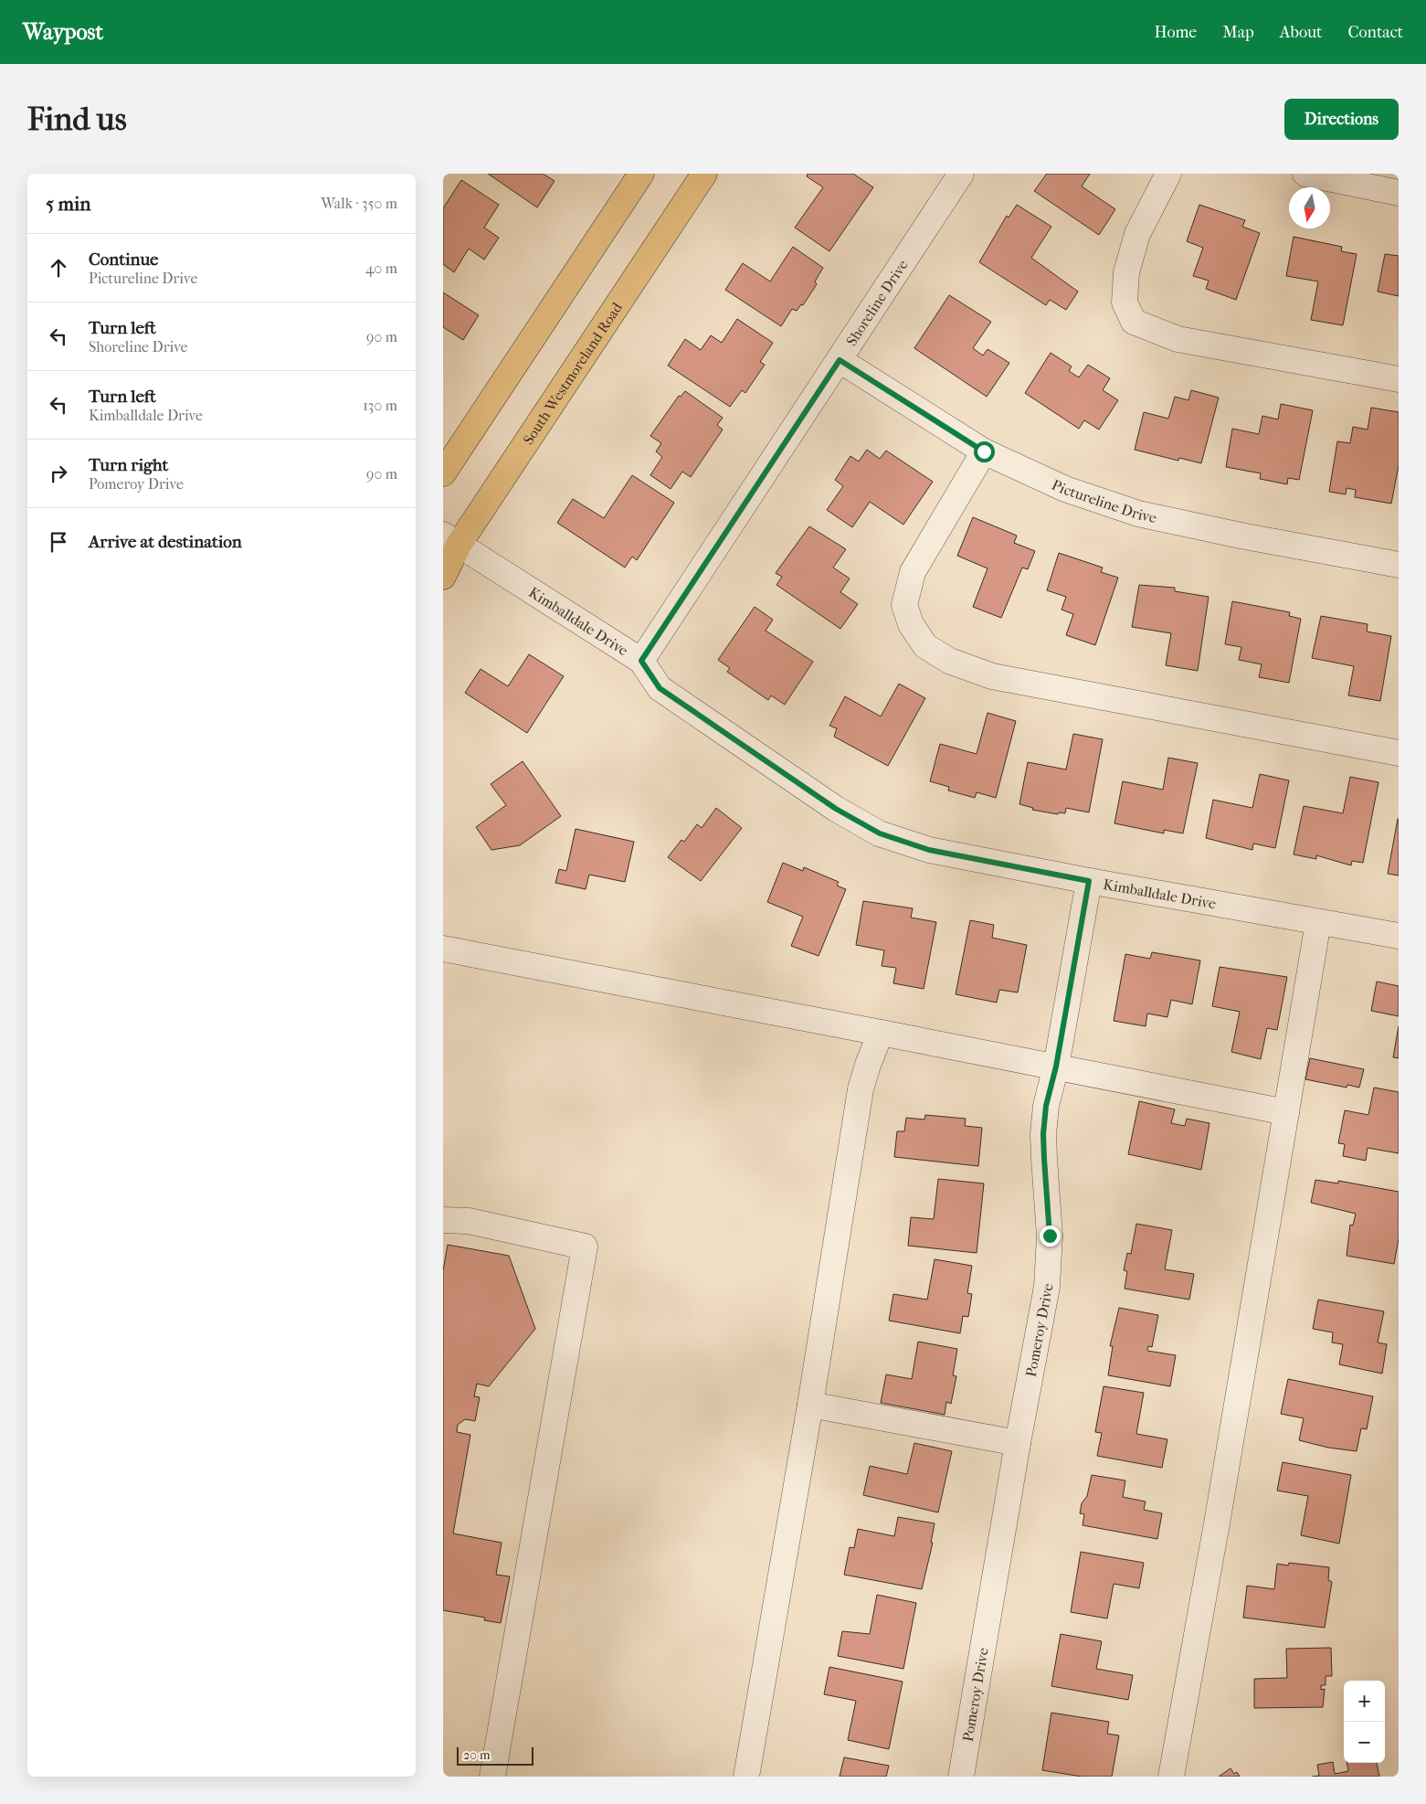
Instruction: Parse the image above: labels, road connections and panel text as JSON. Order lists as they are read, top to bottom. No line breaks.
{"streets":{"main road":["South Westmoreland Road"],"street":["Shoreline Drive","Pictureline Drive","Kimballdale Drive","Pomeroy Drive"]},"crossings":[["Shoreline Drive","Pictureline Drive"],["Shoreline Drive","Kimballdale Drive"],["South Westmoreland Road","Kimballdale Drive"],["Kimballdale Drive","Pomeroy Drive"]],"scale_bar":"20 m","north":"bottom","page":{"header":"Waypost","nav":["Home","Map","About","Contact"],"buttons":"Directions","title":"Find us","heading":["5 min","Walk · 350 m"],"list":[["Continue","Pictureline Drive","40 m"],["Turn left","Shoreline Drive","90 m"],["Turn left","Kimballdale Drive","130 m"],["Turn right","Pomeroy Drive","90 m"],"Arrive at destination"],"map_buttons":["+","−"],"scale":"20 m"}}
